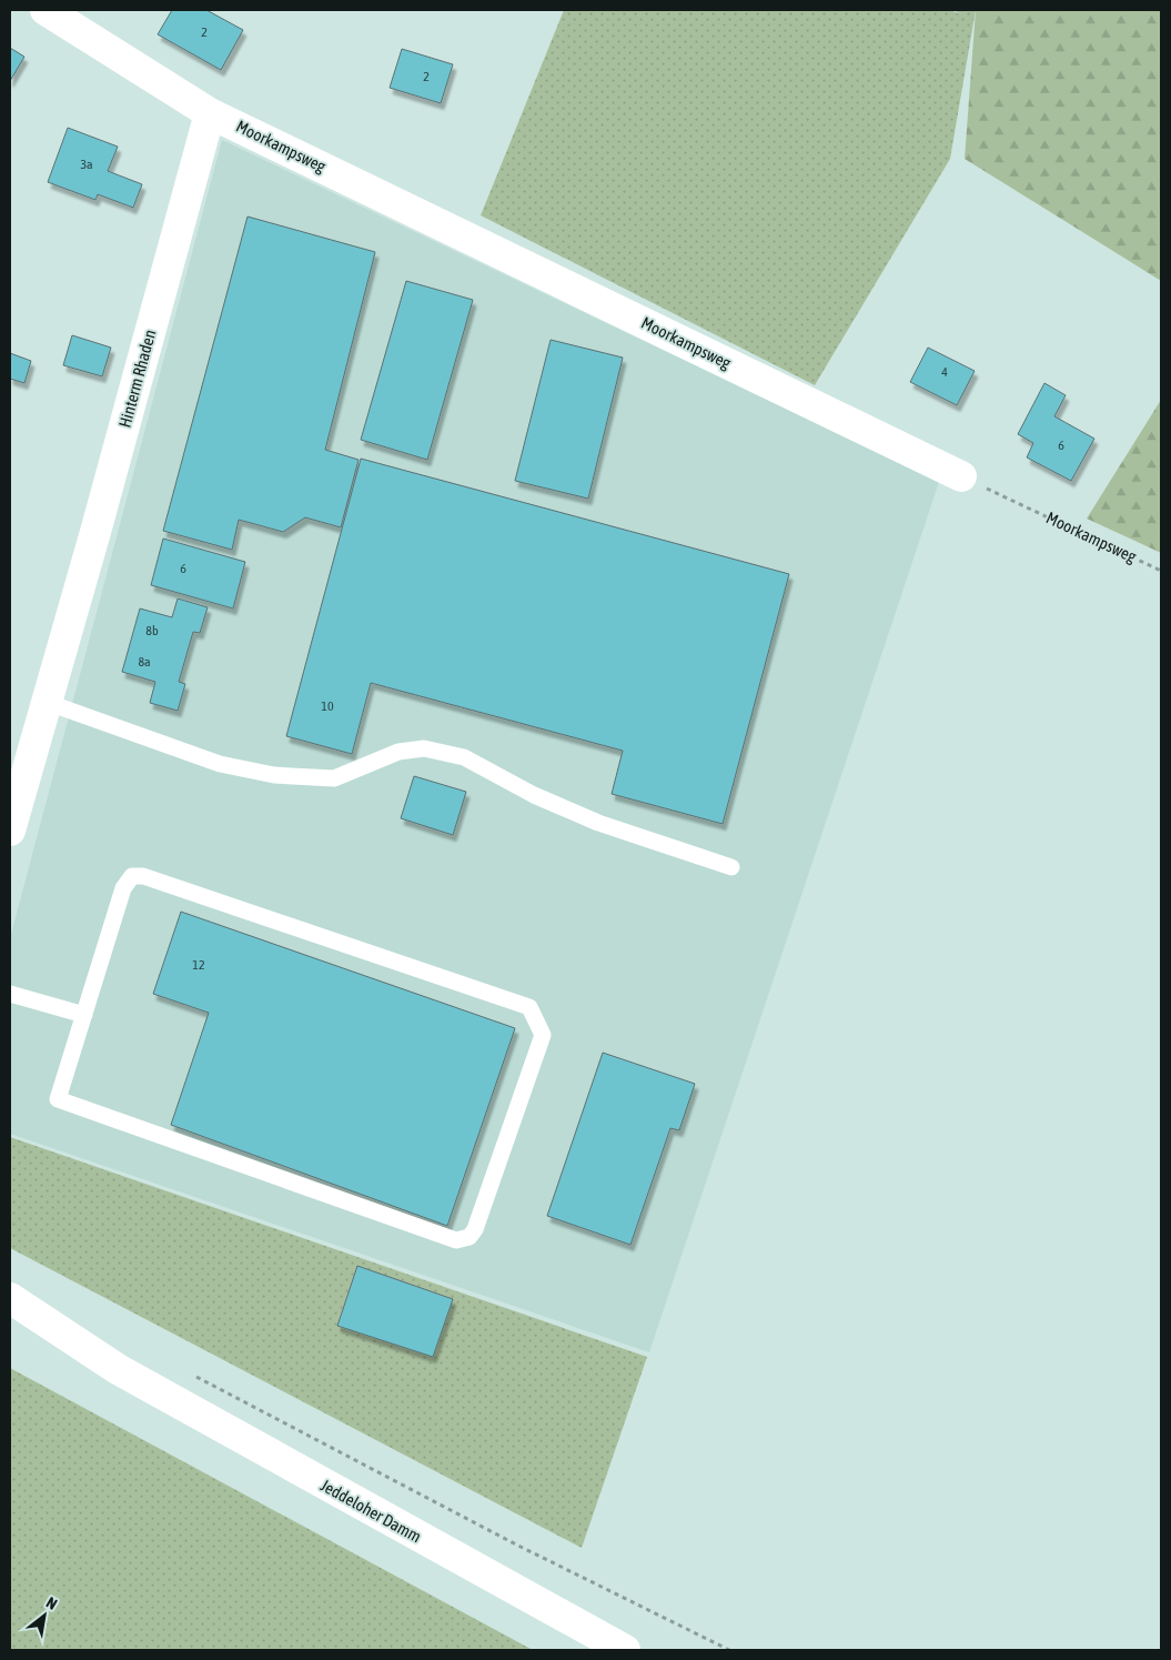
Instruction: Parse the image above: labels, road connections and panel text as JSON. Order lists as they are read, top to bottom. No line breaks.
{"streets":{"street":["Moorkampsweg","Hinterm Rhaden","Jeddeloher Damm"]},"crossings":[["Moorkampsweg","Hinterm Rhaden"]],"house_numbers":["2","2","3a","4","6","6","8b","8a","10","12"],"north":"top right"}
